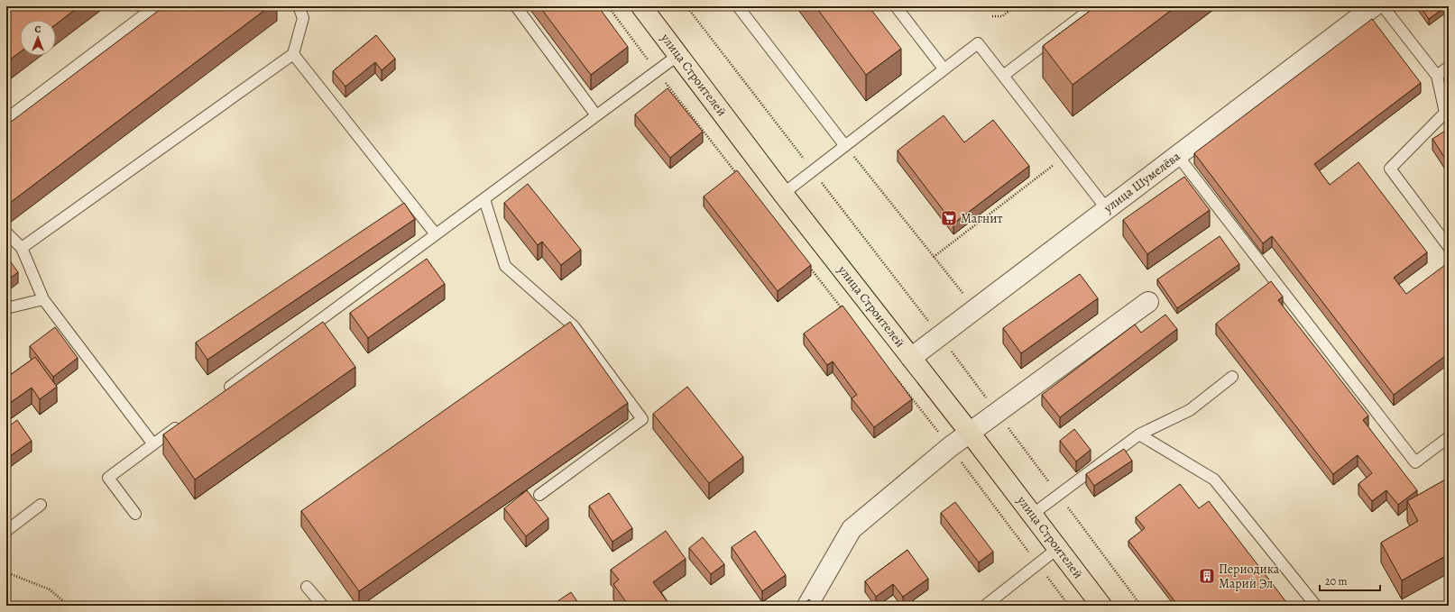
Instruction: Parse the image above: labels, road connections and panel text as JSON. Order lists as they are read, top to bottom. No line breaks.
{"streets":{"main road":["улица Строителей"],"street":["улица Шумелёва"]},"crossings":[["улица Строителей","улица Шумелёва"]],"places":{"supermarket":["Магнит"],"building":["Периодика Марий Эл"]},"scale_bar":"20 m","north":"top"}
